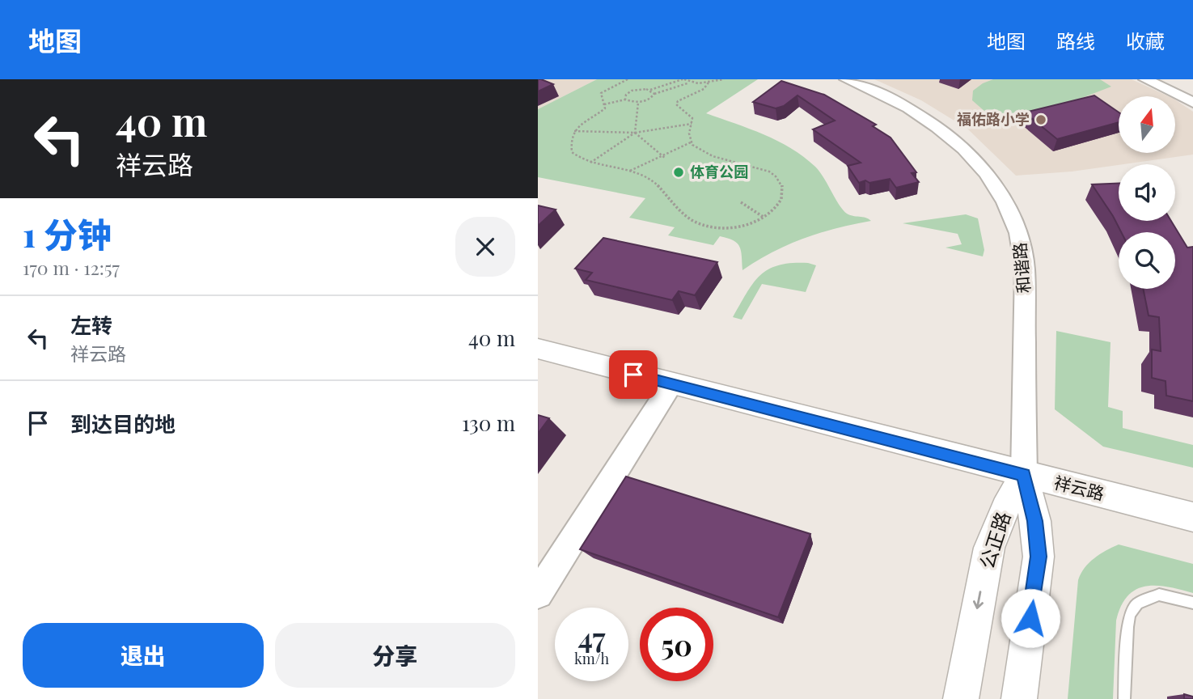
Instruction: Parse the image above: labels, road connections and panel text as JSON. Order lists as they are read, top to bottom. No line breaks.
{"streets":{"main road":["祥云路","公正路"],"street":["和谐路"]},"crossings":[["和谐路","祥云路"],["和谐路","公正路"],["祥云路","公正路"]],"places":["福佑路小学","体育公园"],"north":"top","page":{"header":"地图","nav":["地图","路线","收藏"],"turn":["40 m","祥云路"],"heading":["1 分钟","170 m · 12:57"],"list":[{"name":"左转","note":"祥云路","value":"40 m"},{"name":"到达目的地","value":"130 m"}],"speed":"47 km/h","limit":"50","buttons":["退出","分享"]}}
